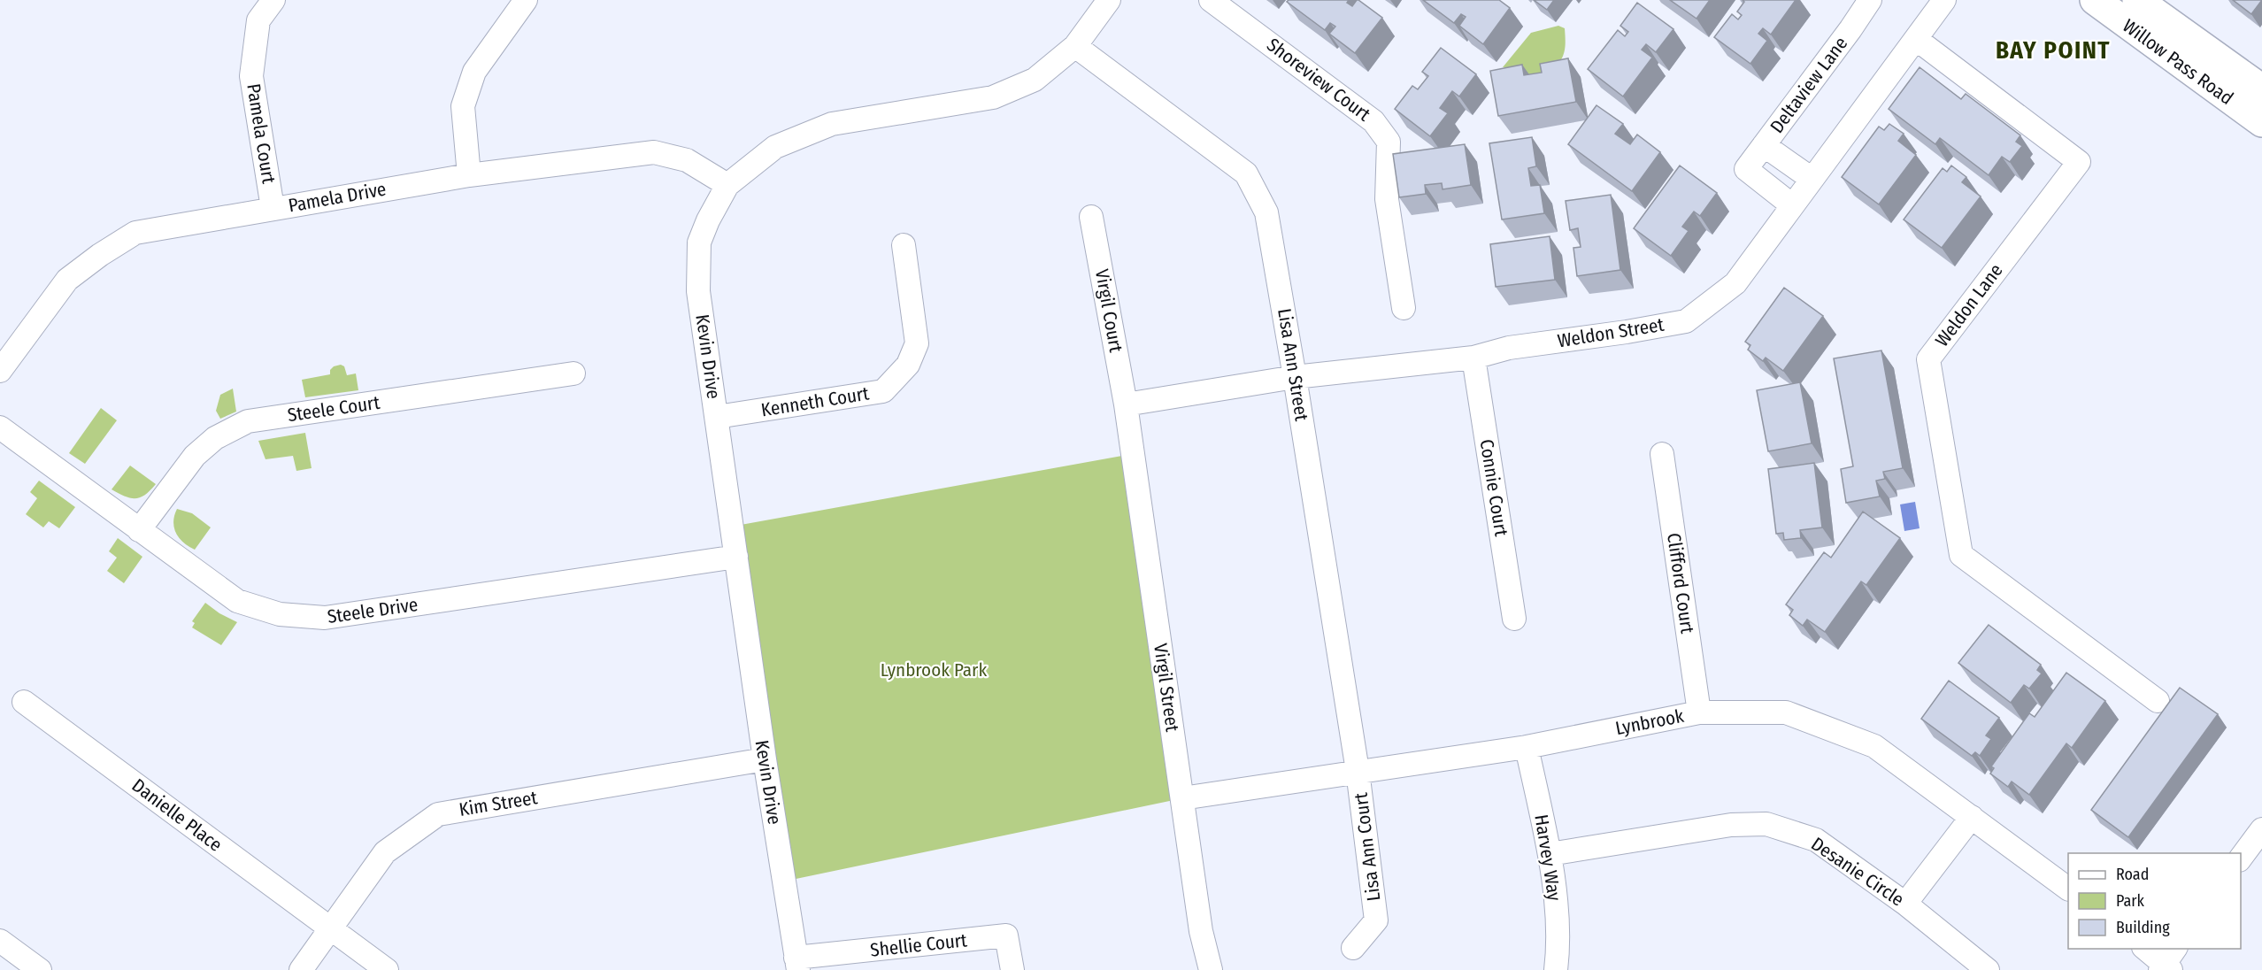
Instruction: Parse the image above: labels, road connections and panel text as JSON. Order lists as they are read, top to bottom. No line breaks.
{"streets":{"main road":["Willow Pass Road"],"street":["Shoreview Court","Deltaview Lane","Pamela Court","Pamela Drive","Weldon Lane","Virgil Court","Weldon Street","Kevin Drive","Lisa Ann Street","Kenneth Court","Steele Court","Connie Court","Clifford Court","Steele Drive","Virgil Street","Lynbrook","Kim Street","Danielle Place","Lisa Ann Court","Harvey Way","Desanie Circle","Shellie Court"]},"crossings":[["Deltaview Lane","Weldon Street"],["Pamela Court","Pamela Drive"],["Pamela Drive","Kevin Drive"],["Weldon Lane","Weldon Street"],["Virgil Court","Weldon Street"],["Virgil Court","Virgil Street"],["Weldon Street","Lisa Ann Street"],["Weldon Street","Connie Court"],["Weldon Street","Virgil Street"],["Kevin Drive","Lisa Ann Street"],["Kevin Drive","Kenneth Court"],["Kevin Drive","Steele Drive"],["Kevin Drive","Kim Street"],["Kevin Drive","Shellie Court"],["Lisa Ann Street","Lynbrook"],["Lisa Ann Street","Lisa Ann Court"],["Steele Court","Steele Drive"],["Clifford Court","Lynbrook"],["Virgil Street","Lynbrook"],["Lynbrook","Lisa Ann Court"],["Lynbrook","Harvey Way"],["Kim Street","Danielle Place"],["Harvey Way","Desanie Circle"]],"districts":["BAY POINT"],"parks":["Lynbrook Park"],"legend":["Road","Park","Building"]}
